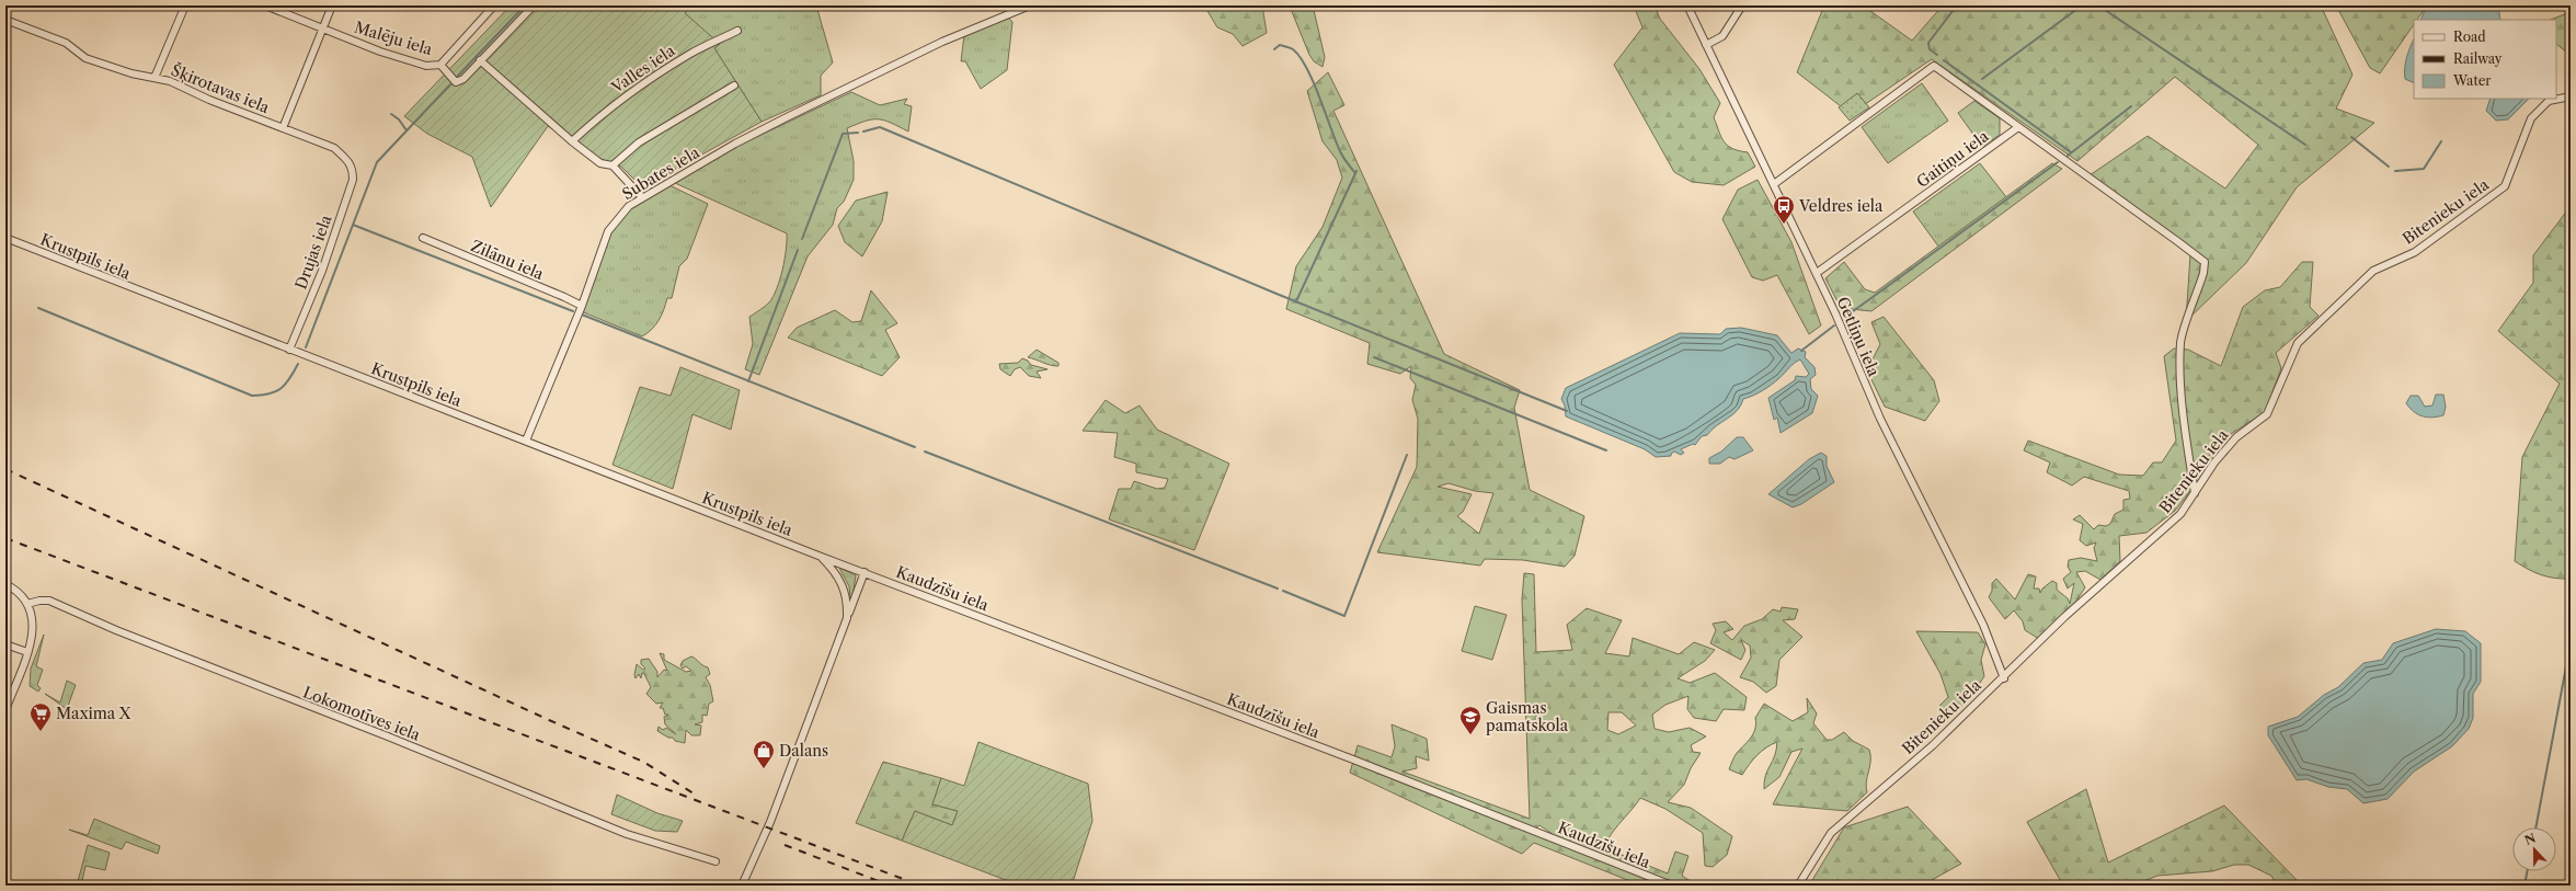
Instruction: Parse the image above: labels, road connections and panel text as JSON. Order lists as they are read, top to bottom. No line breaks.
{"streets":{"street":["Malēju iela","Valles iela","Šķirotavas iela","Gaitiņu iela","Subates iela","Bitenieku iela","Drujas iela","Krustpils iela","Zilānu iela","Getliņu iela","Kaudzīšu iela","Lokomotīves iela"]},"crossings":[["Šķirotavas iela","Drujas iela"],["Gaitiņu iela","Getliņu iela"],["Subates iela","Krustpils iela"],["Subates iela","Zilānu iela"],["Bitenieku iela","Getliņu iela"],["Drujas iela","Krustpils iela"],["Krustpils iela","Kaudzīšu iela"]],"places":{"bus stop":["Veldres iela"],"supermarket":["Maxima X"],"school or university":["Gaismas pamatskola"],"shop":["Dalans"]},"legend":["Road","Railway","Water"],"north":"top"}
